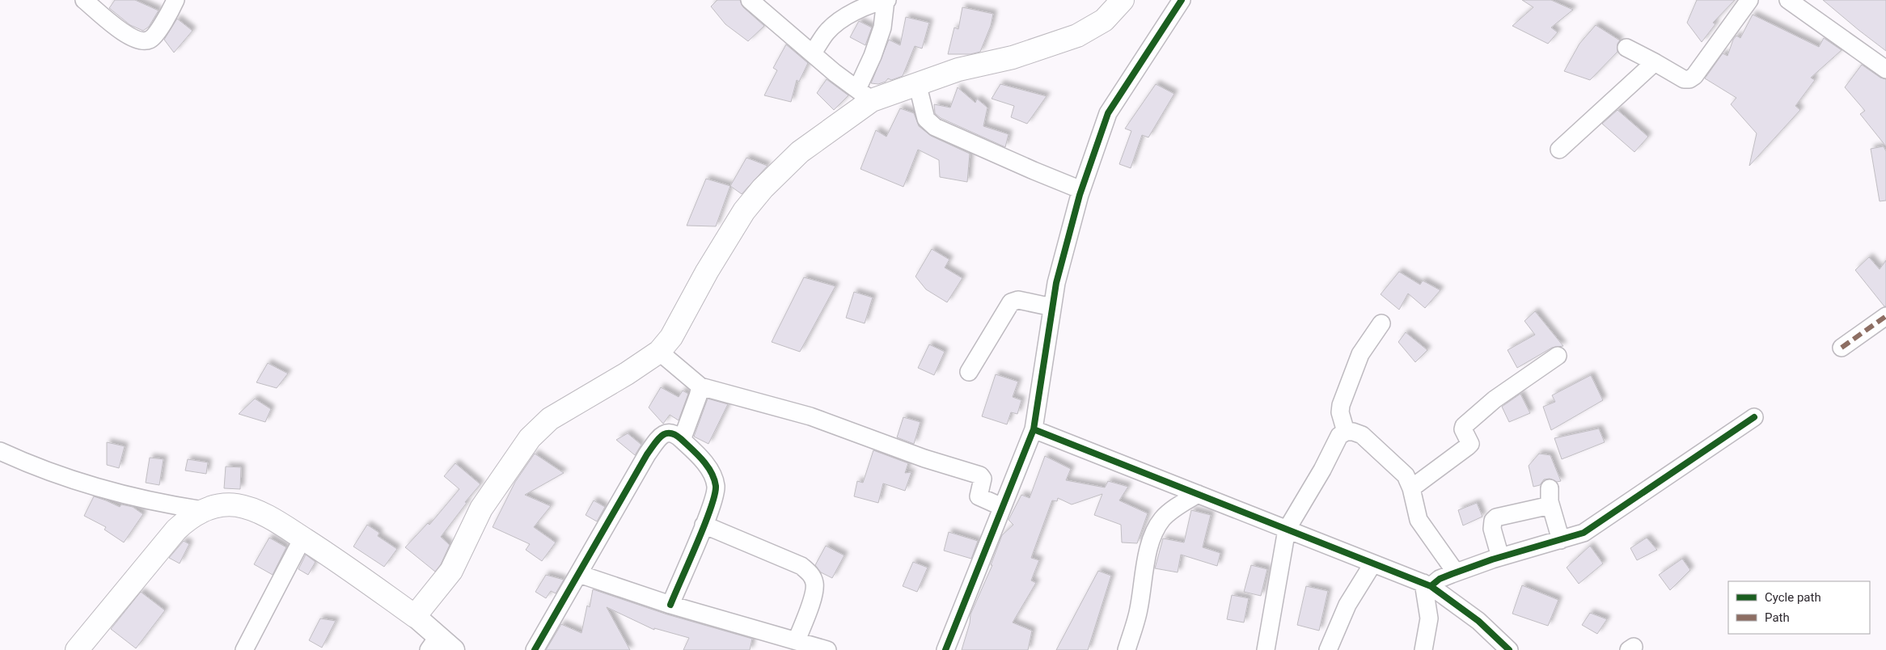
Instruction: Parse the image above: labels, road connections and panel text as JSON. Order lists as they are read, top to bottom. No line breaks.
{"legend":["Cycle path","Path"]}
